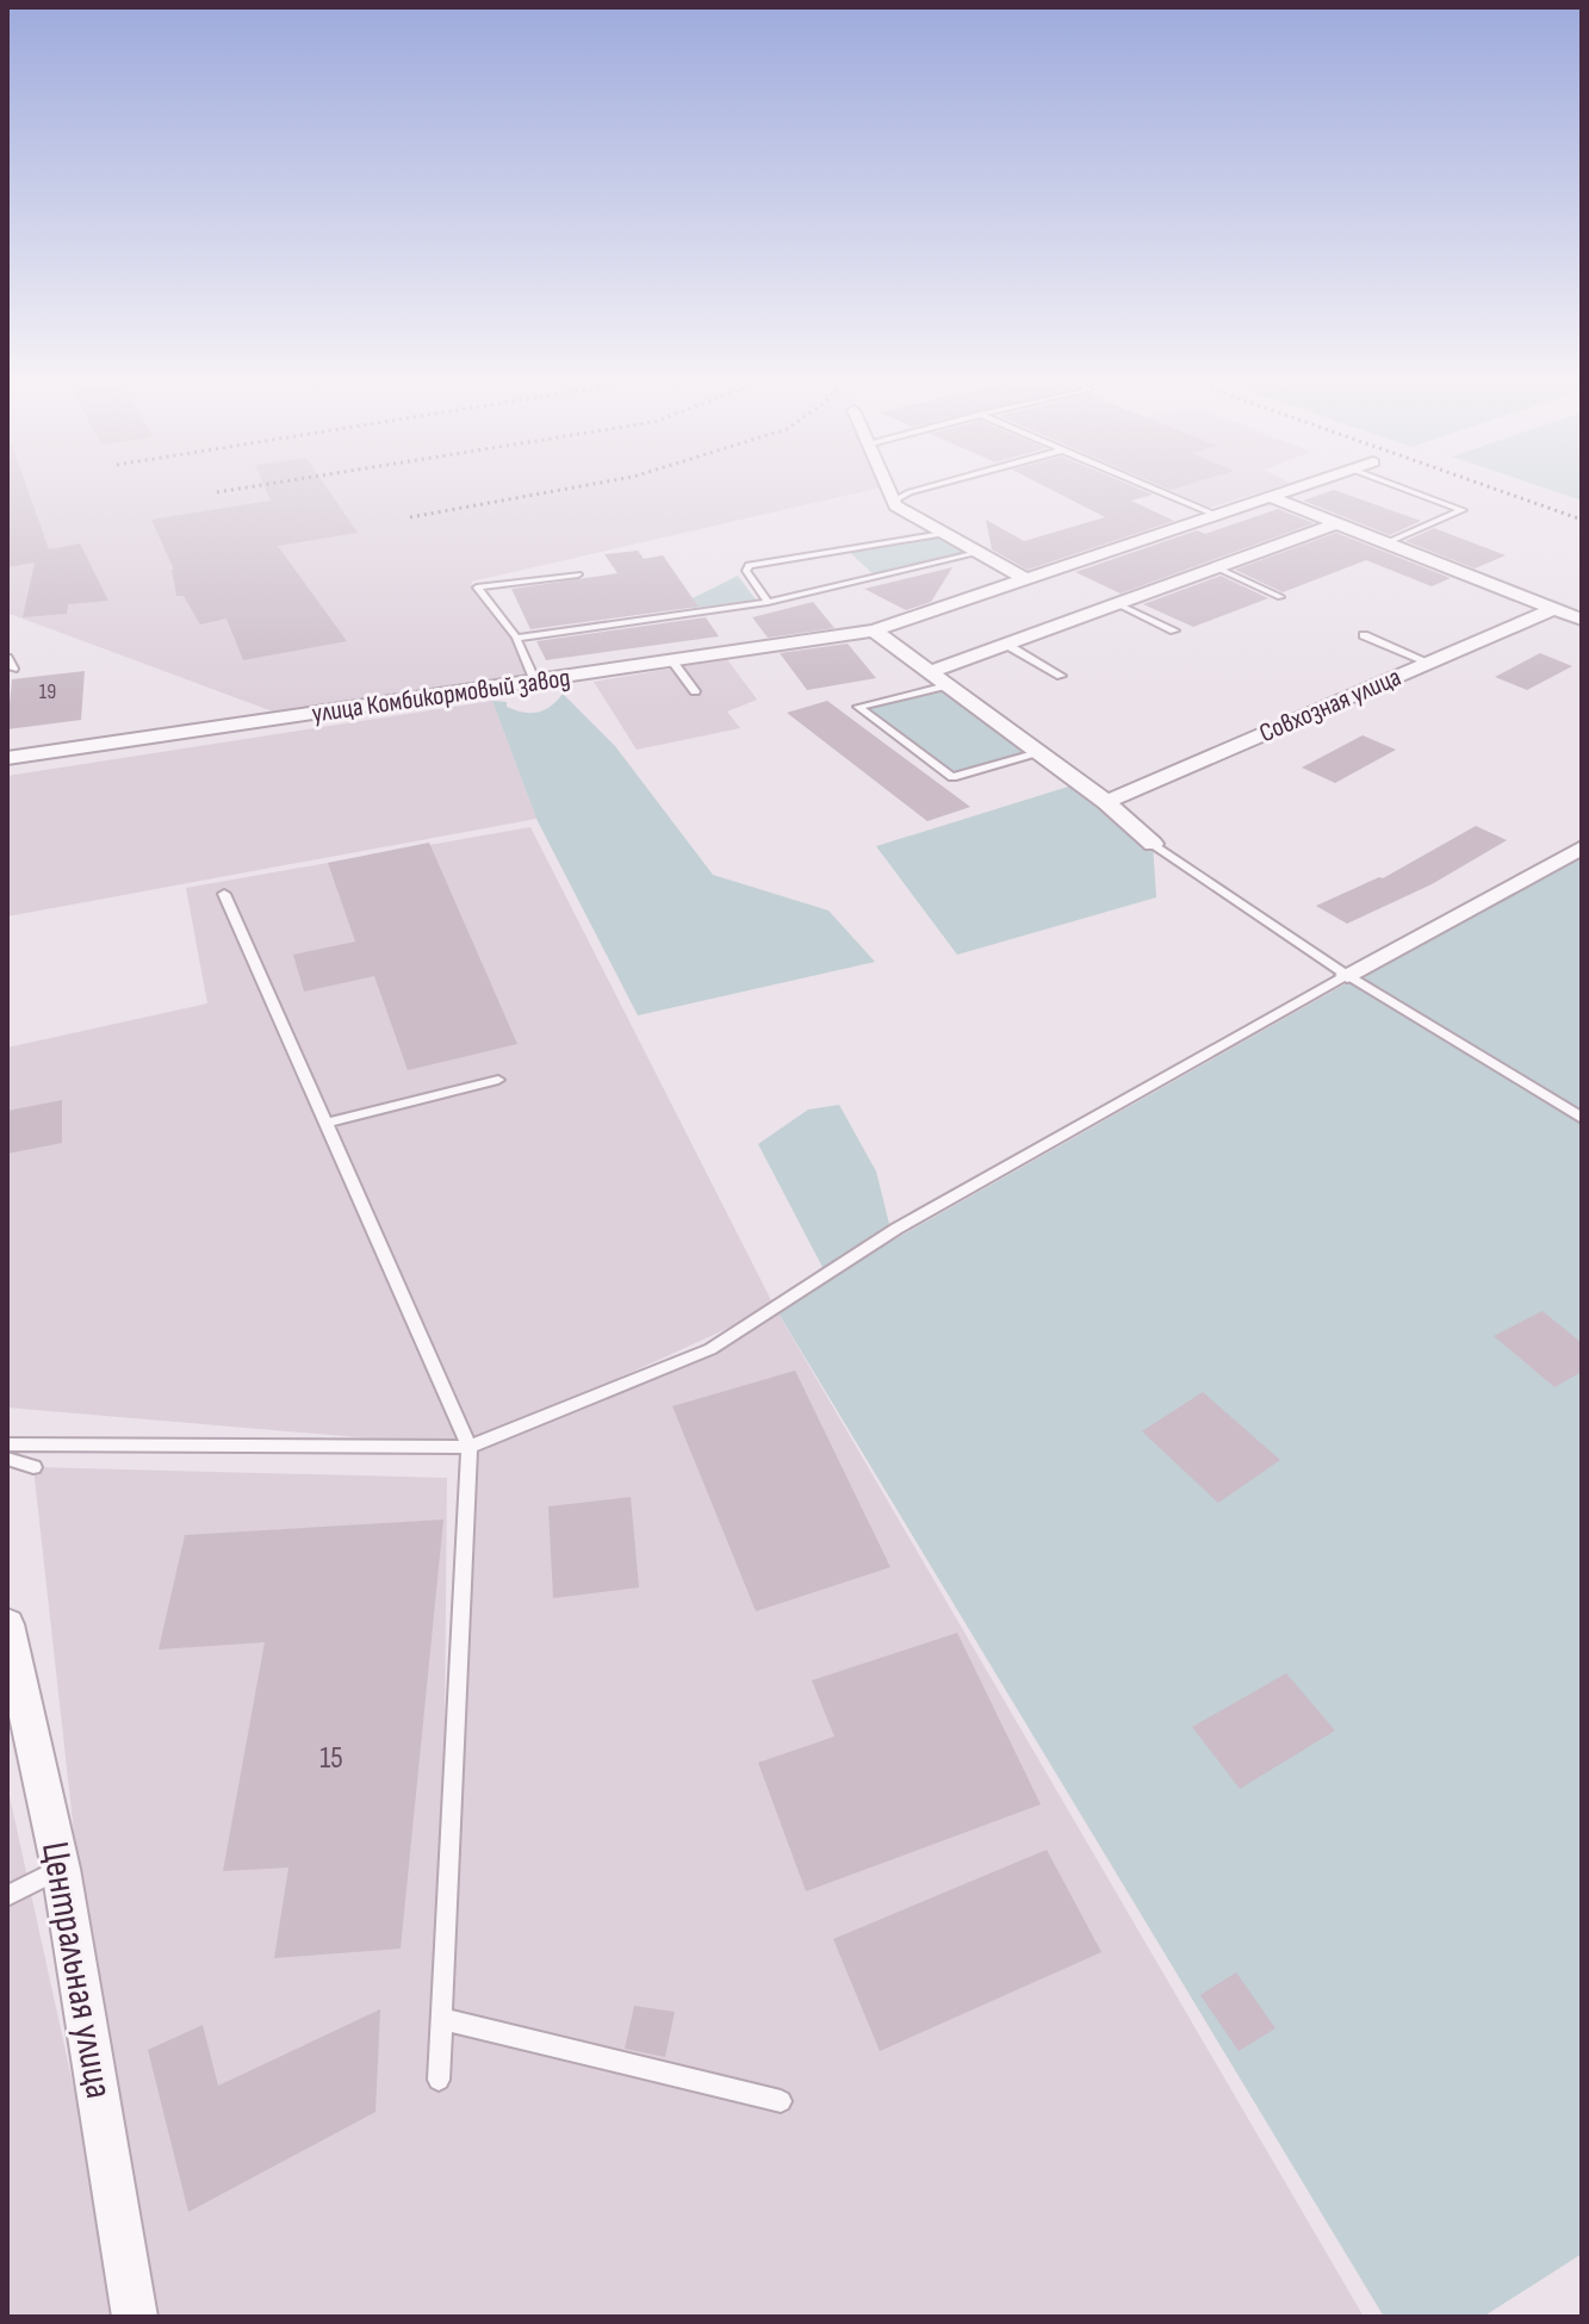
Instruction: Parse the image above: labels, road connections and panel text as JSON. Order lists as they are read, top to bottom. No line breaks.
{"streets":{"street":["улица Комбикормовый завод","Совхозная улица","Центральная улица"]},"house_numbers":["19","15"]}
